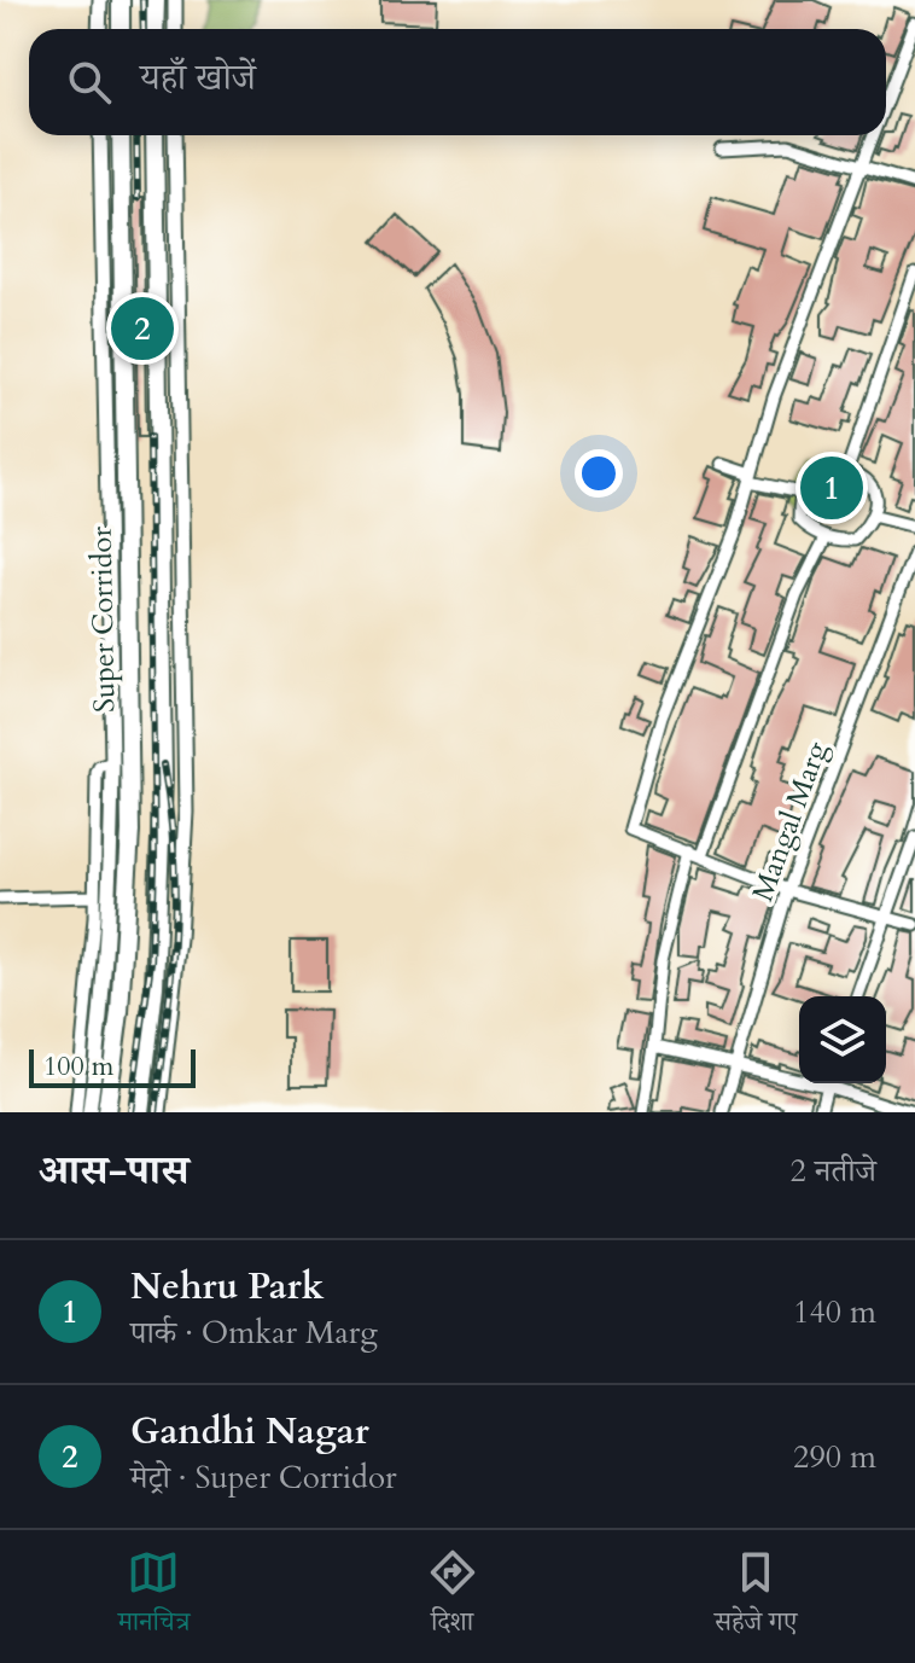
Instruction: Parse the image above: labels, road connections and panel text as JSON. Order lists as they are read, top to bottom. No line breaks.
{"streets":{"main road":["Super Corridor"],"street":["Mangal Marg"]},"scale_bar":"100 m","page":{"search":"यहाँ खोजें","pins":["2","1"],"scale":"100 m","heading":["आस-पास","2 नतीजे"],"list":[{"mark":"1","name":"Nehru Park","note":"पार्क · Omkar Marg","value":"140 m"},{"mark":"2","name":"Gandhi Nagar","note":"मेट्रो · Super Corridor","value":"290 m"}],"nav":["मानचित्र","दिशा","सहेजे गए"]}}
